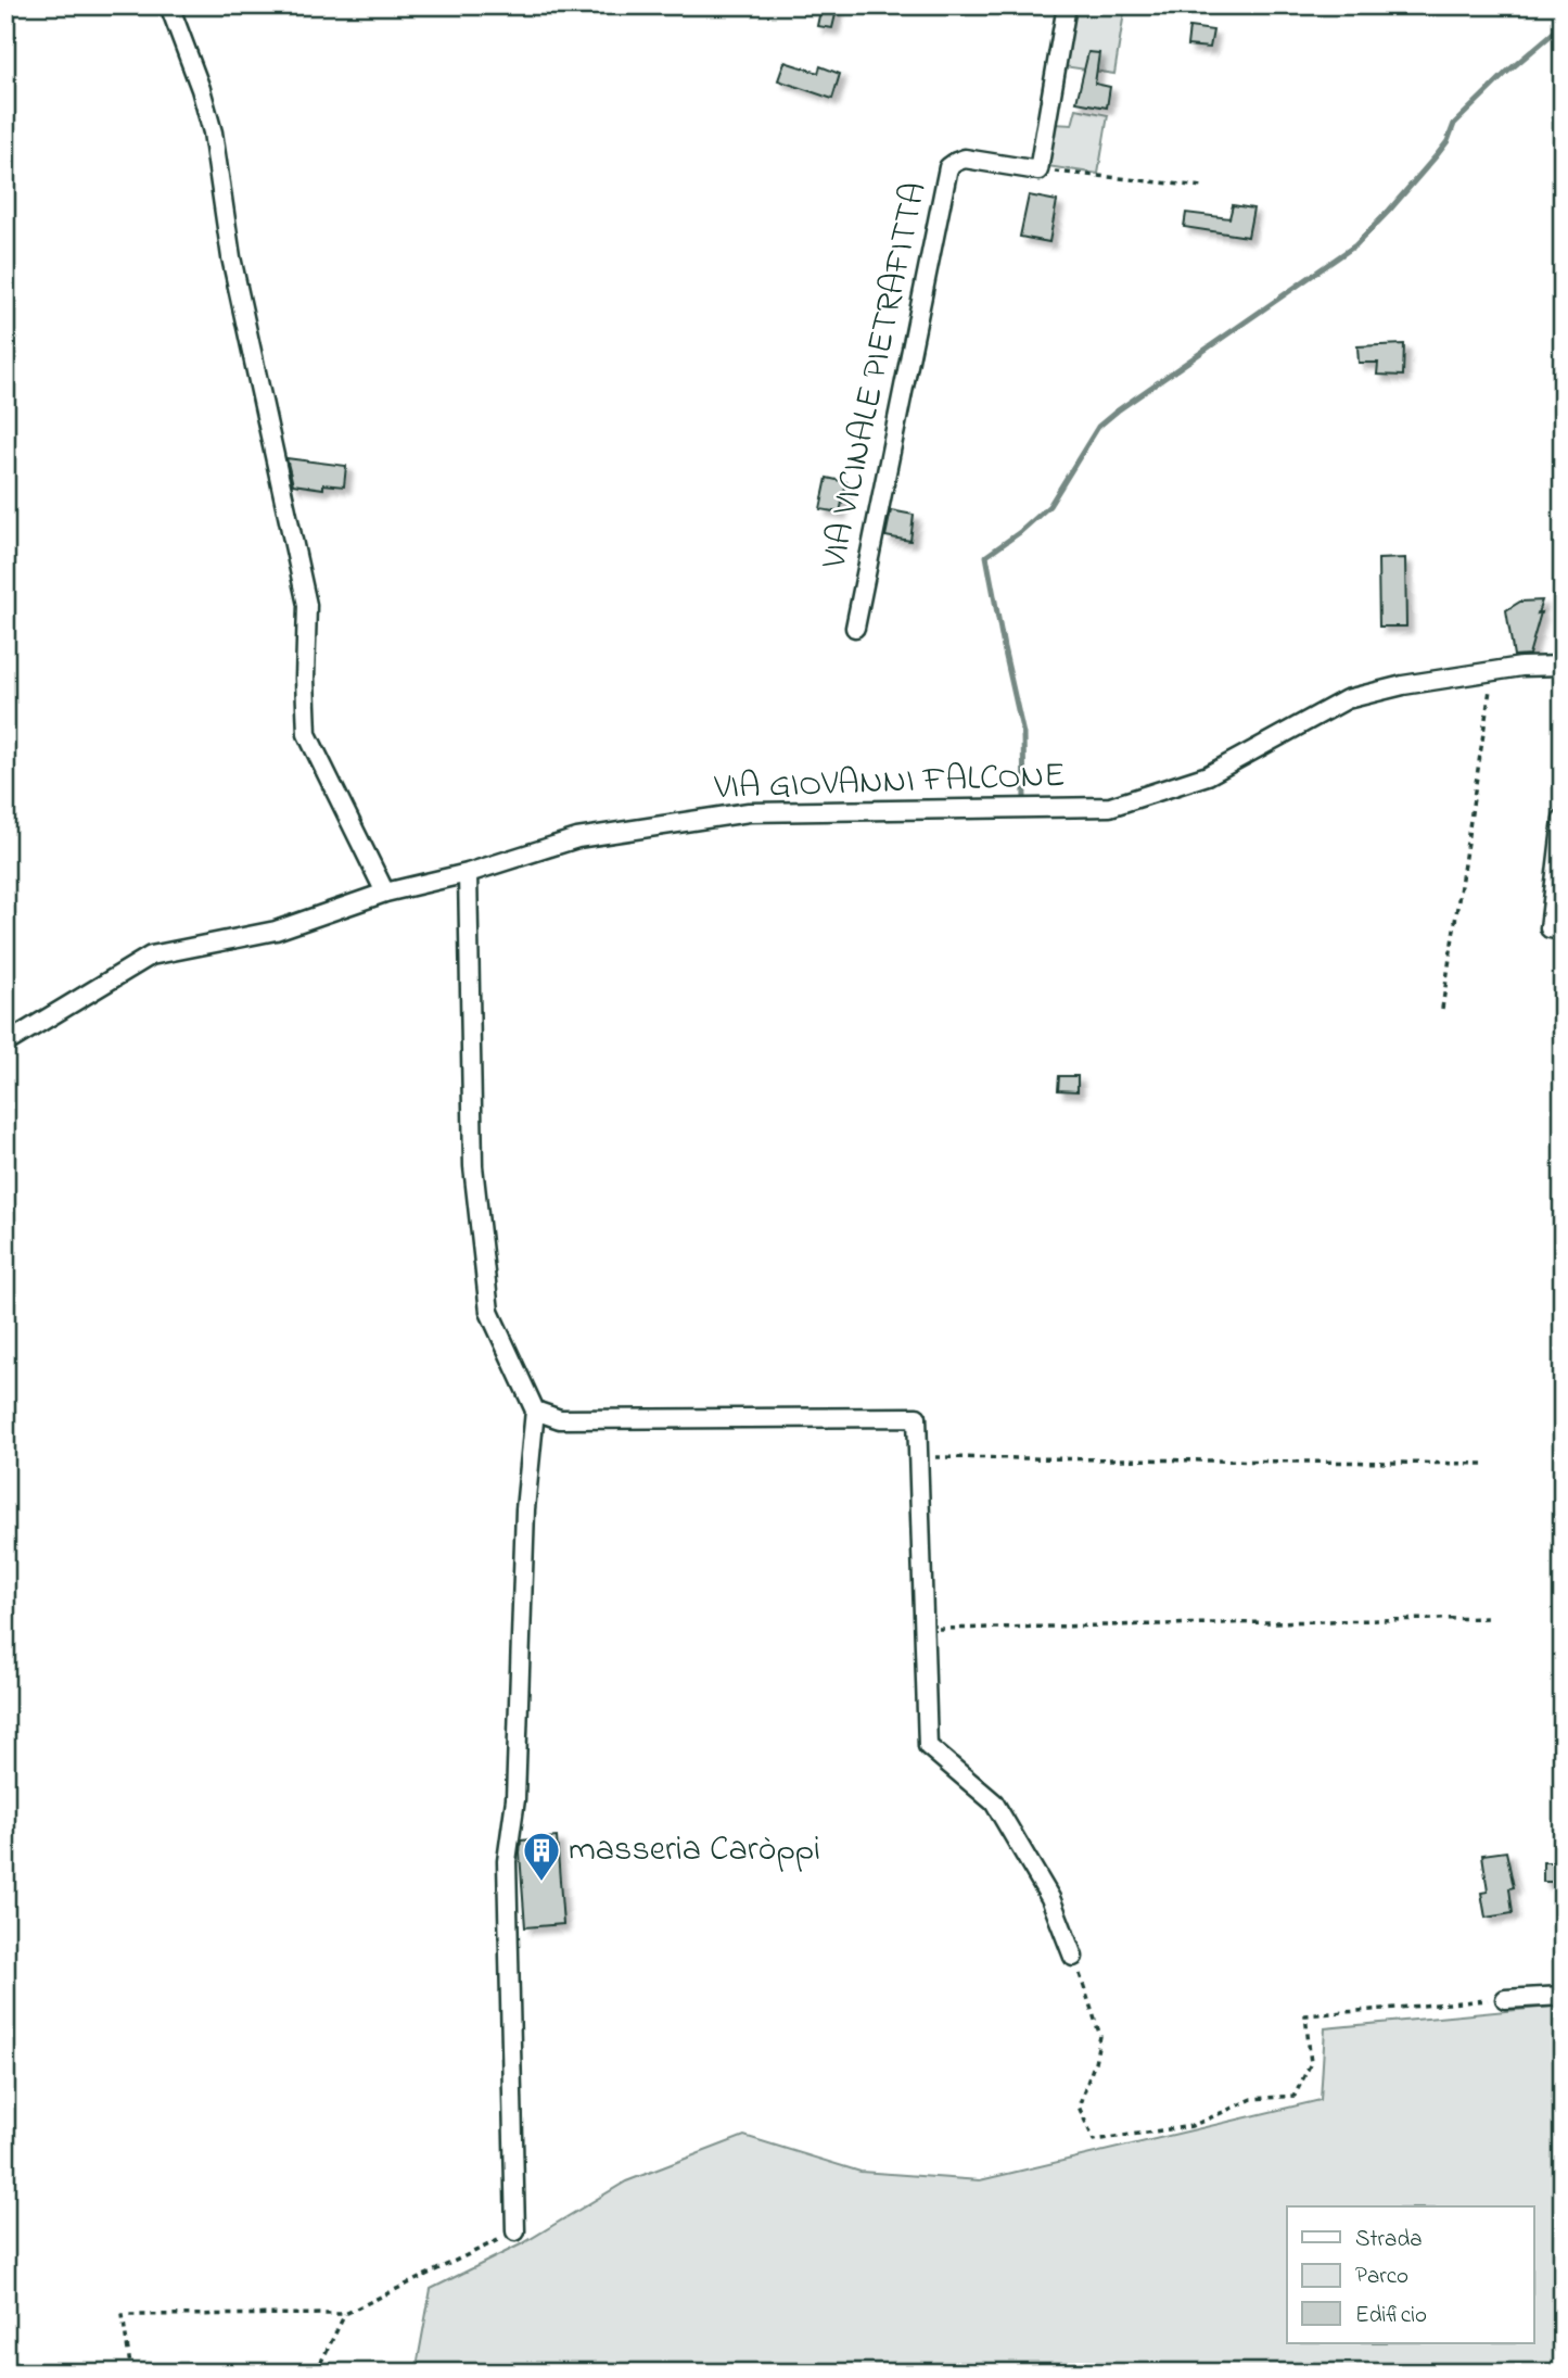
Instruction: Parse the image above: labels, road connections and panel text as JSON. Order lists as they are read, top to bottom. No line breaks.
{"streets":{"street":["VIA VICINALE PIETRAFITTA","VIA GIOVANNI FALCONE"]},"places":{"building":["masseria Caròppi"]},"legend":["Strada","Parco","Edificio"]}
